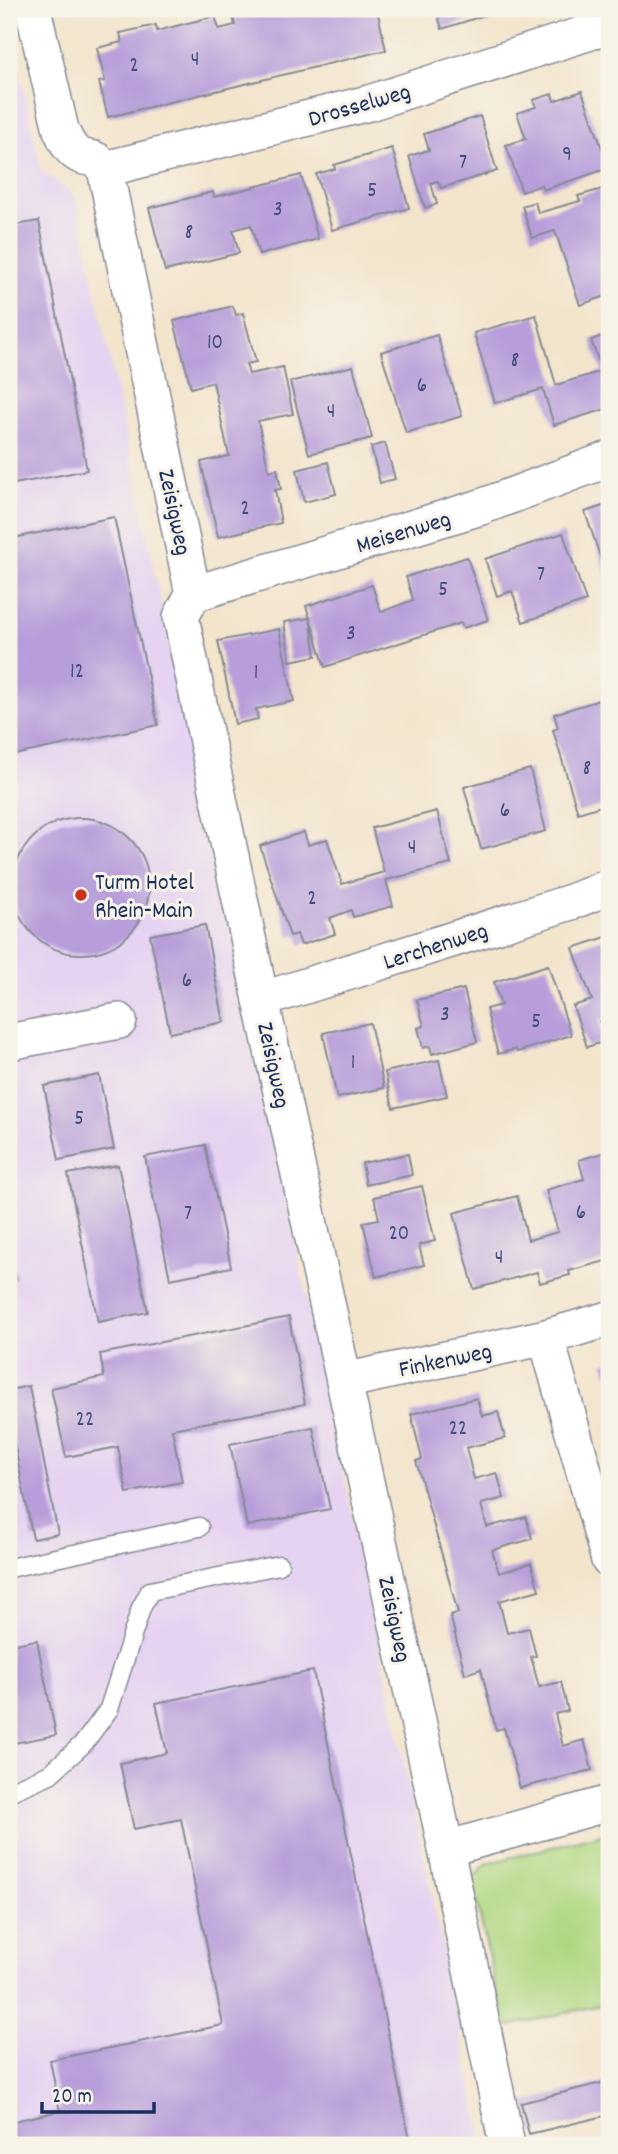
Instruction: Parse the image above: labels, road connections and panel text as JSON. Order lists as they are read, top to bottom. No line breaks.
{"streets":{"street":["Drosselweg","Zeisigweg","Meisenweg","Lerchenweg","Finkenweg"]},"crossings":[["Drosselweg","Zeisigweg"],["Zeisigweg","Meisenweg"],["Zeisigweg","Lerchenweg"],["Zeisigweg","Finkenweg"]],"places":["Turm Hotel Rhein-Main"],"house_numbers":["4","2","9","7","5","3","8","10","8","6","4","2","7","5","3","12","1","8","6","4","2","6","3","5","1","5","6","7","20","4","22","22"],"scale_bar":"20 m"}
